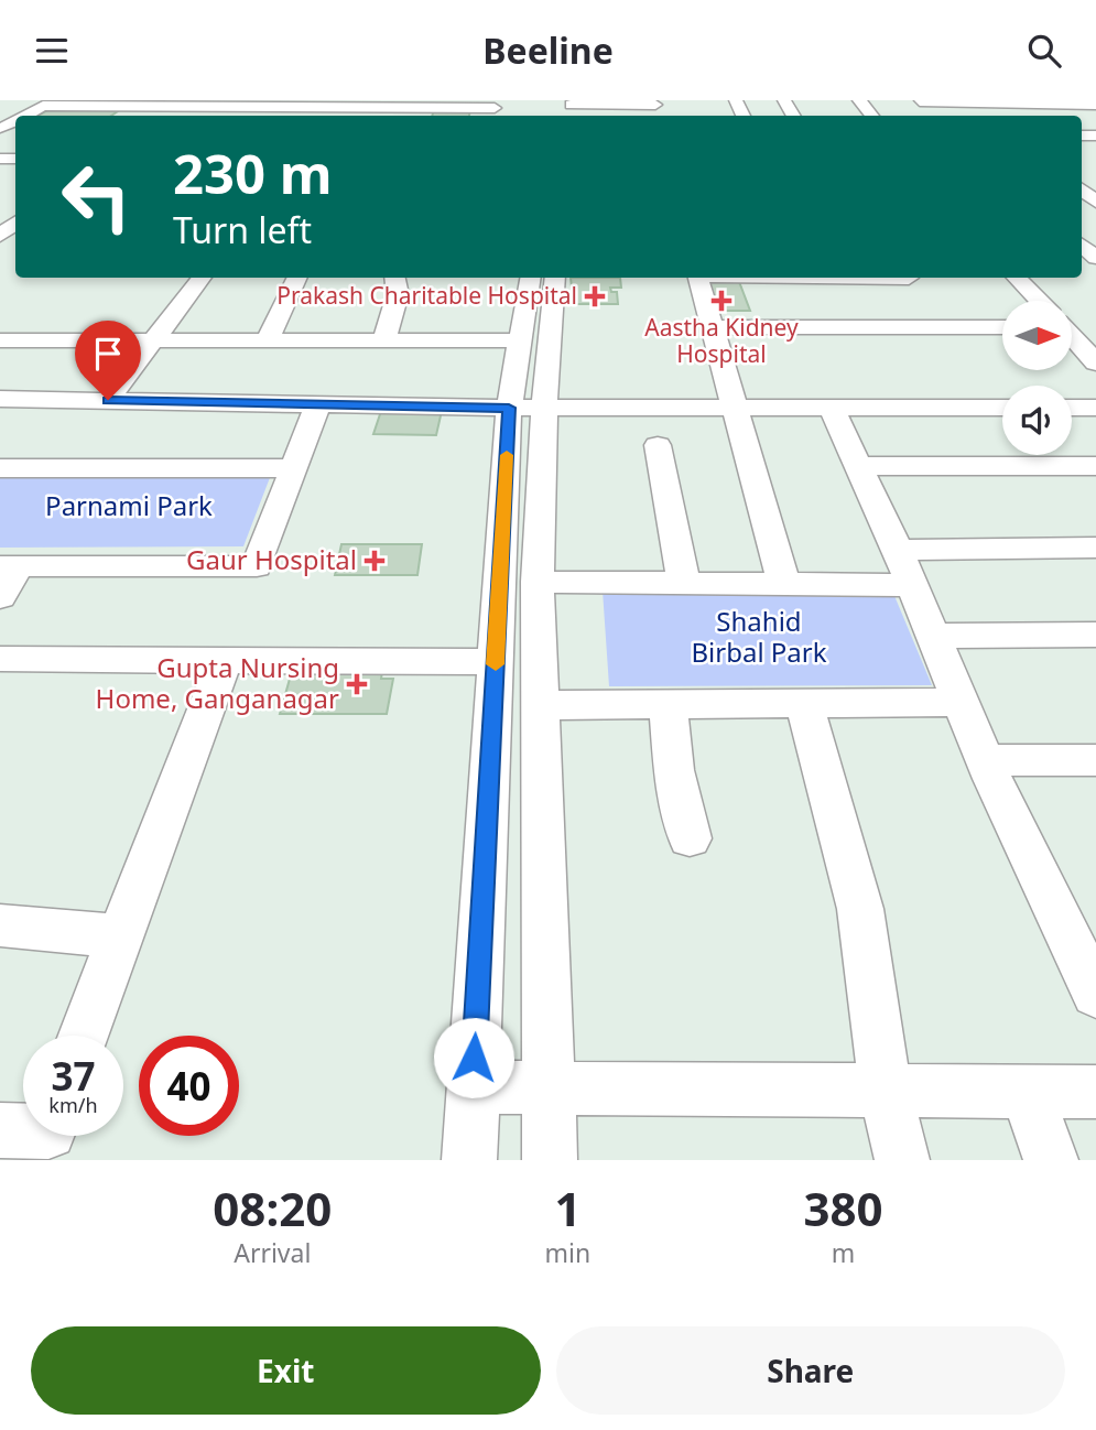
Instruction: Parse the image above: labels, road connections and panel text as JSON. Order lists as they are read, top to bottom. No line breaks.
{"parks":["Parnami Park","Shahid Birbal Park"],"places":{"health":["Prakash Charitable Hospital","Aastha Kidney Hospital","Gaur Hospital","Gupta Nursing Home, Ganganagar"]},"north":"right","page":{"header":"Beeline","turn":["230 m","Turn left"],"speed":"37 km/h","limit":"40","eta":["08:20","Arrival","1","min","380","m"],"buttons":["Exit","Share"]}}
